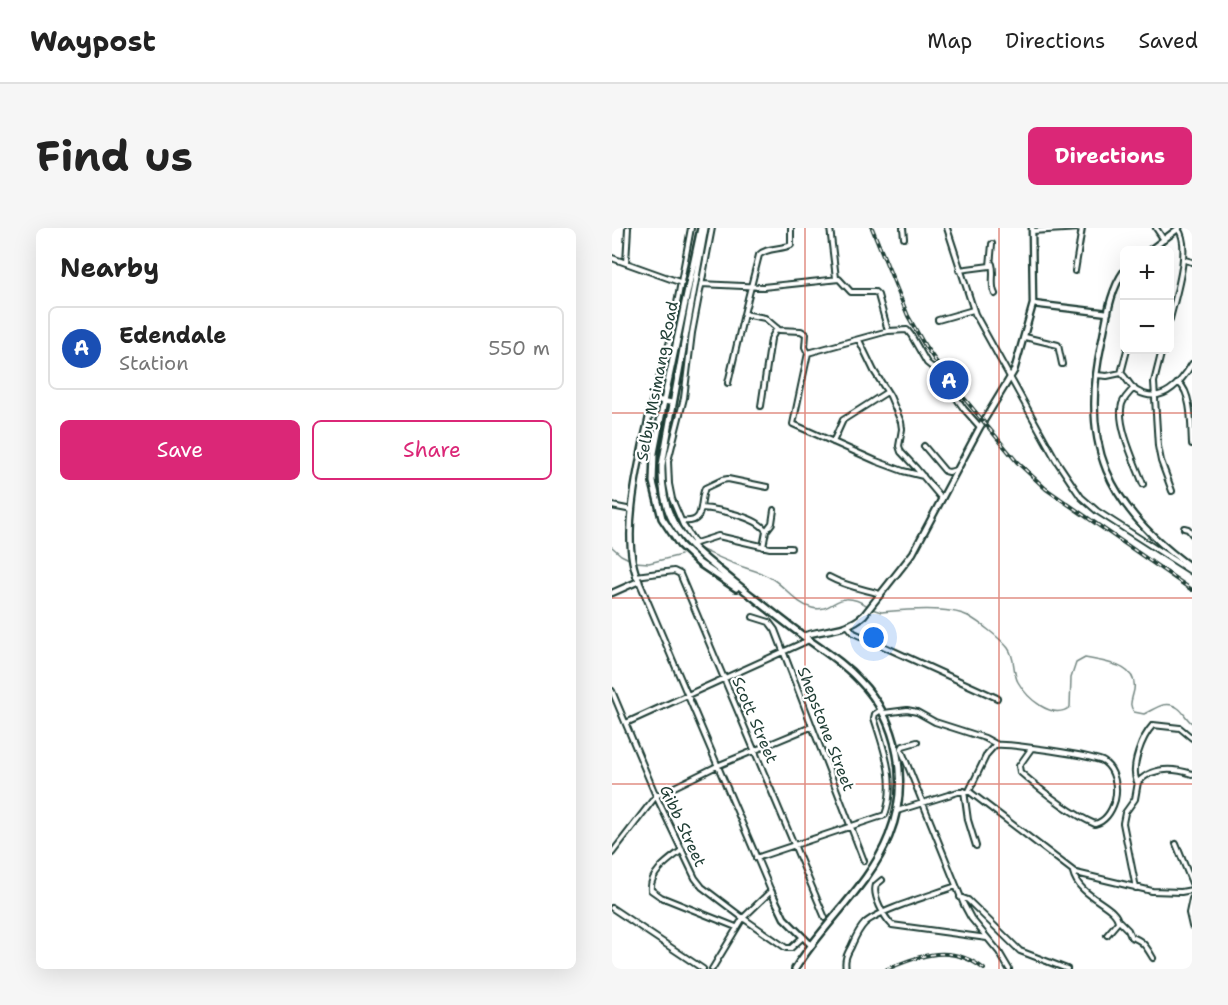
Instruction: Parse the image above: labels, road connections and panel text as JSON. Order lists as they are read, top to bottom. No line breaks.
{"streets":{"main road":["Selby Msimang Road"],"street":["Scott Street","Shepstone Street","Gibb Street"]},"page":{"header":"Waypost","nav":["Map","Directions","Saved"],"buttons":["Directions",["Save","Share"]],"title":"Find us","heading":"Nearby","map_buttons":["+","−"],"list":[{"mark":"A","name":"Edendale","note":"Station","value":"550 m"}],"pins":"A"}}
